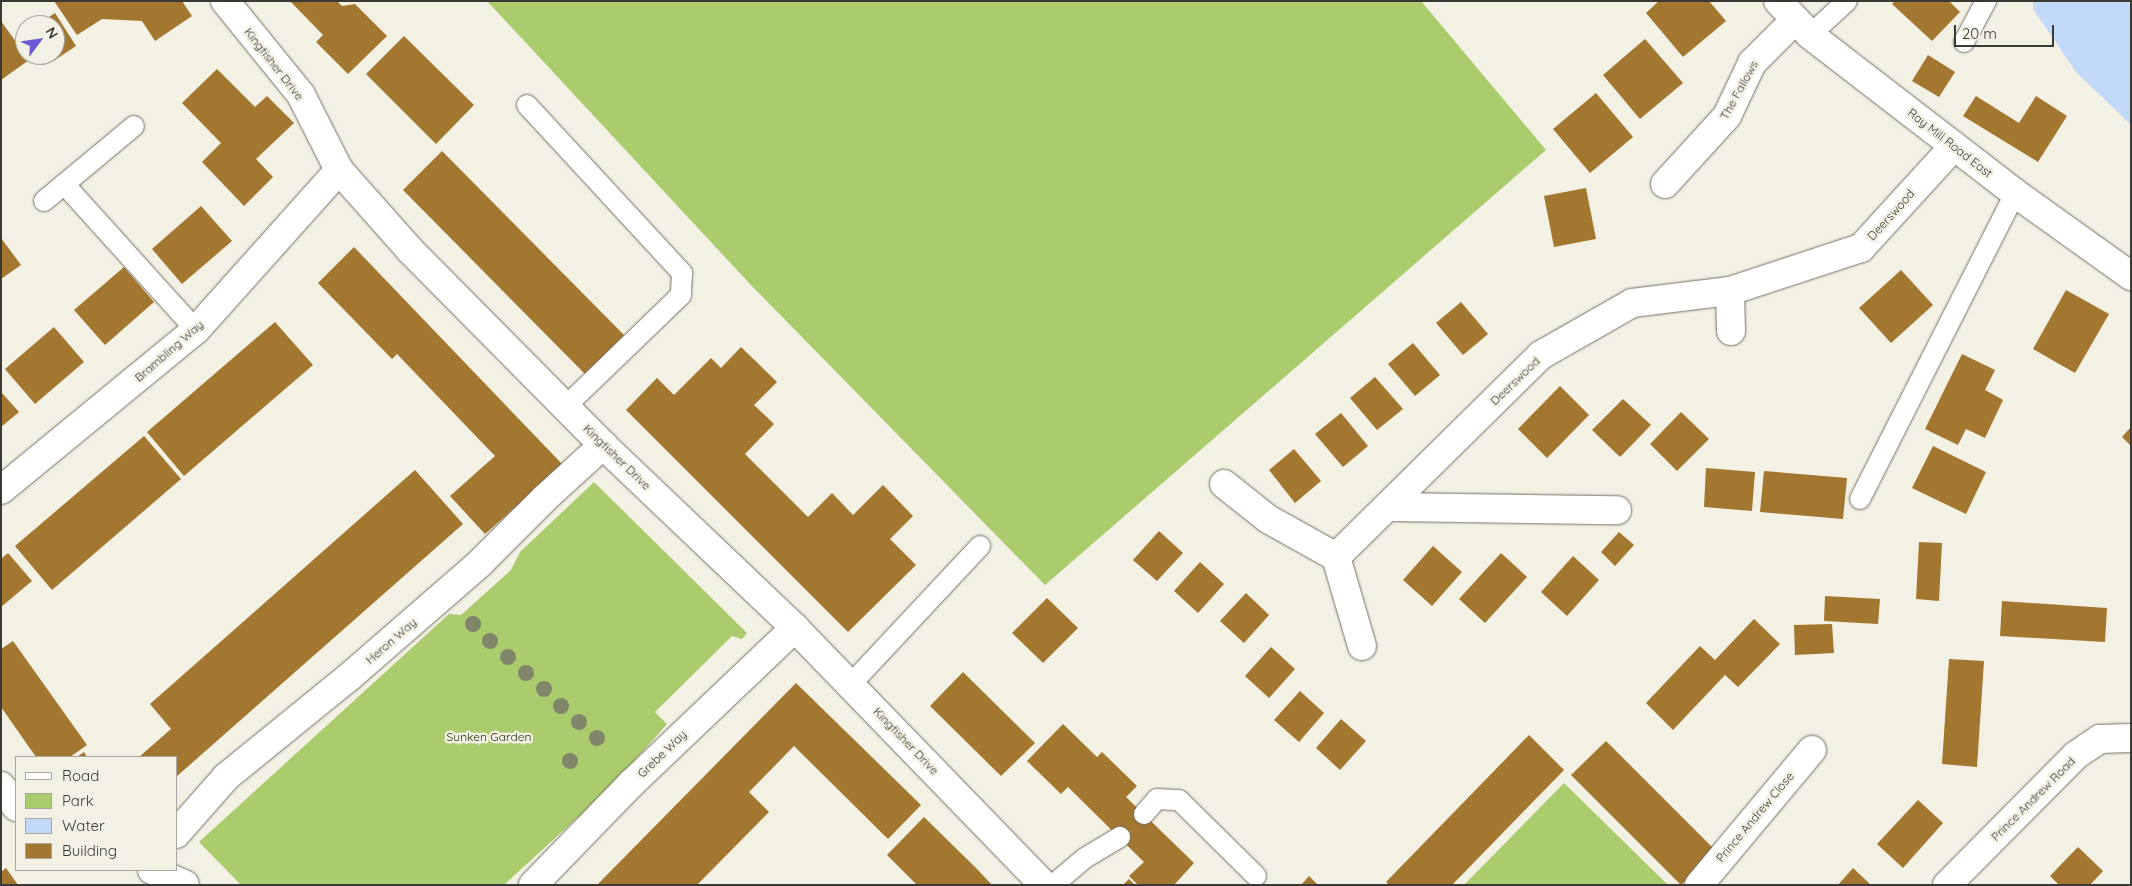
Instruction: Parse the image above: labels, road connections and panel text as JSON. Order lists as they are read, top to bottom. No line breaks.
{"streets":{"street":["Kingfisher Drive","The Fallows","Ray Mill Road East","Deerswood","Brambling Way","Heron Way","Grebe Way","Prince Andrew Road","Prince Andrew Close"]},"crossings":[["Kingfisher Drive","Brambling Way"],["Kingfisher Drive","Heron Way"],["Kingfisher Drive","Grebe Way"],["The Fallows","Ray Mill Road East"],["Ray Mill Road East","Deerswood"]],"parks":["Sunken Garden"],"legend":["Road","Park","Water","Building"],"scale_bar":"20 m","north":"top right"}
